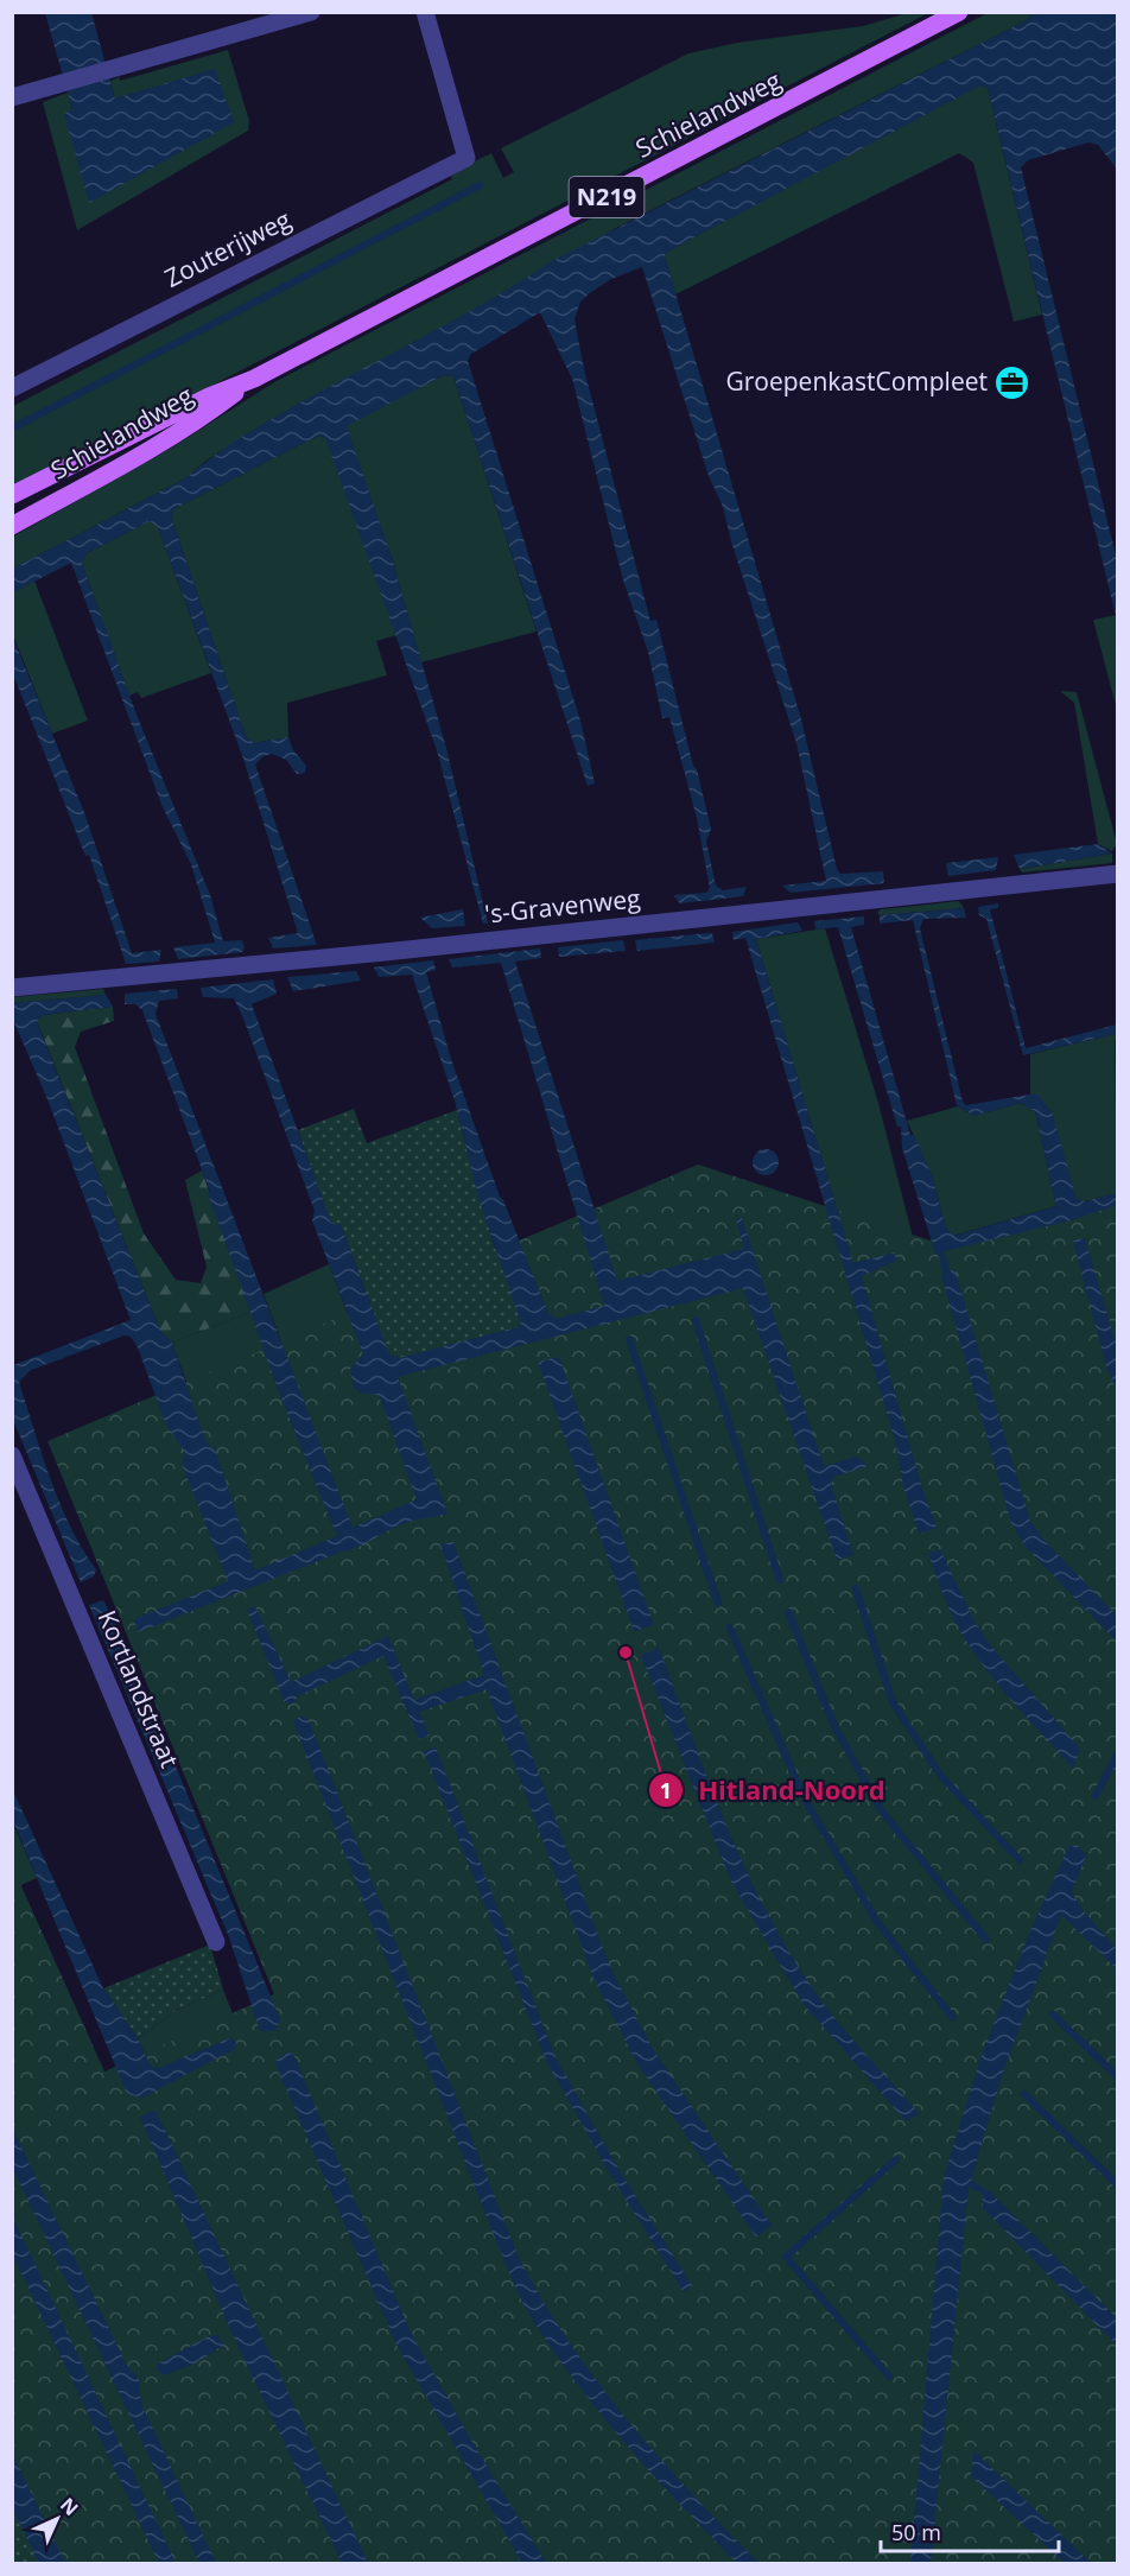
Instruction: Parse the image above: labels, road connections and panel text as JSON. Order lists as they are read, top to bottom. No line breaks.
{"streets":{"main road":["Schielandweg","N219"],"street":["Zouterijweg","'s-Gravenweg","Kortlandstraat"]},"places":{"office":["GroepenkastCompleet"],"other":["Hitland-Noord"]},"scale_bar":"50 m","north":"top right"}
